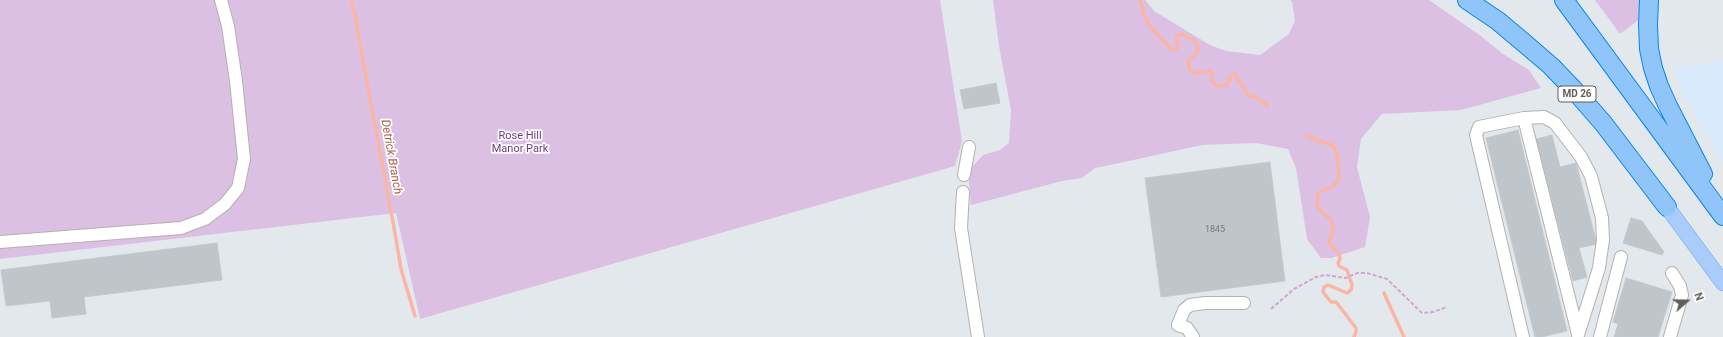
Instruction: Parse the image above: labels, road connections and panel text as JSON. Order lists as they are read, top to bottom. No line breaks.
{"streets":{"highway":["MD 26"]},"water":["Detrick Branch"],"parks":["Rose Hill Manor Park"],"house_numbers":["1845"],"north":"right"}
